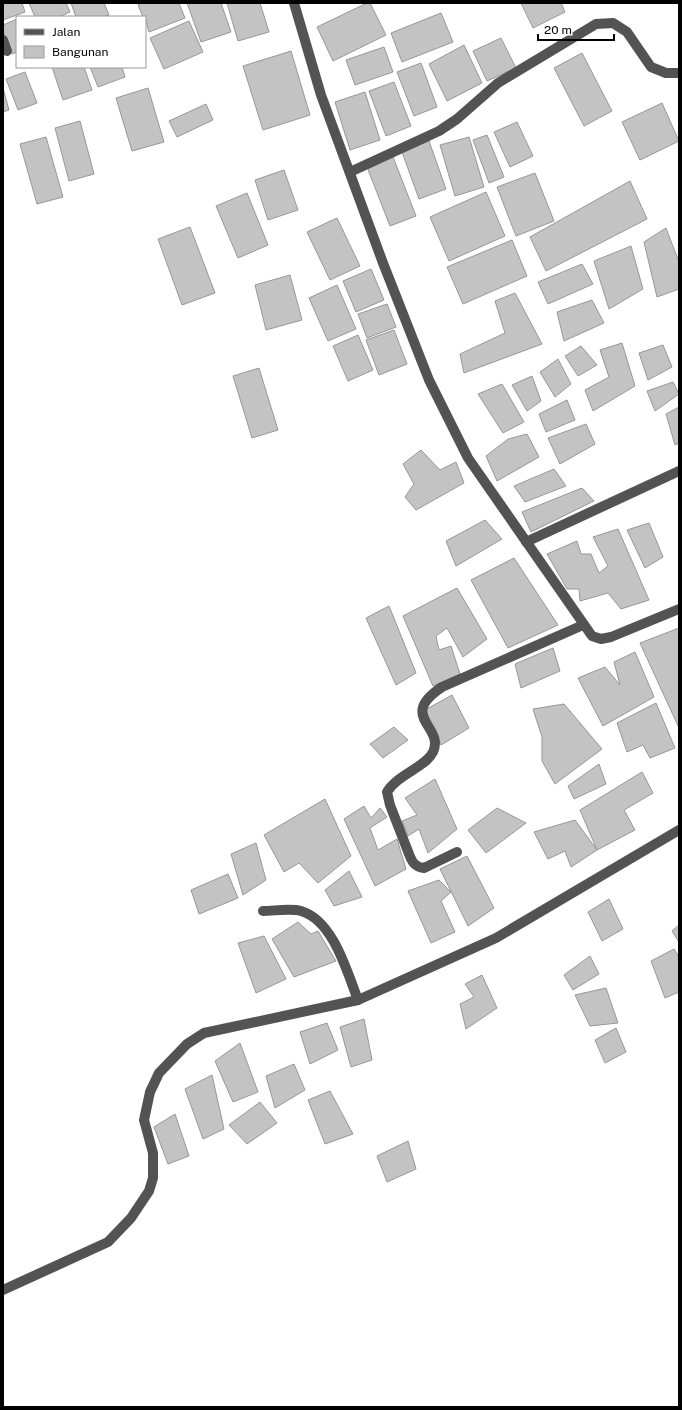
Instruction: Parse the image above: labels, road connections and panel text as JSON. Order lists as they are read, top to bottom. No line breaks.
{"legend":["Jalan","Bangunan"],"scale_bar":"20 m"}
